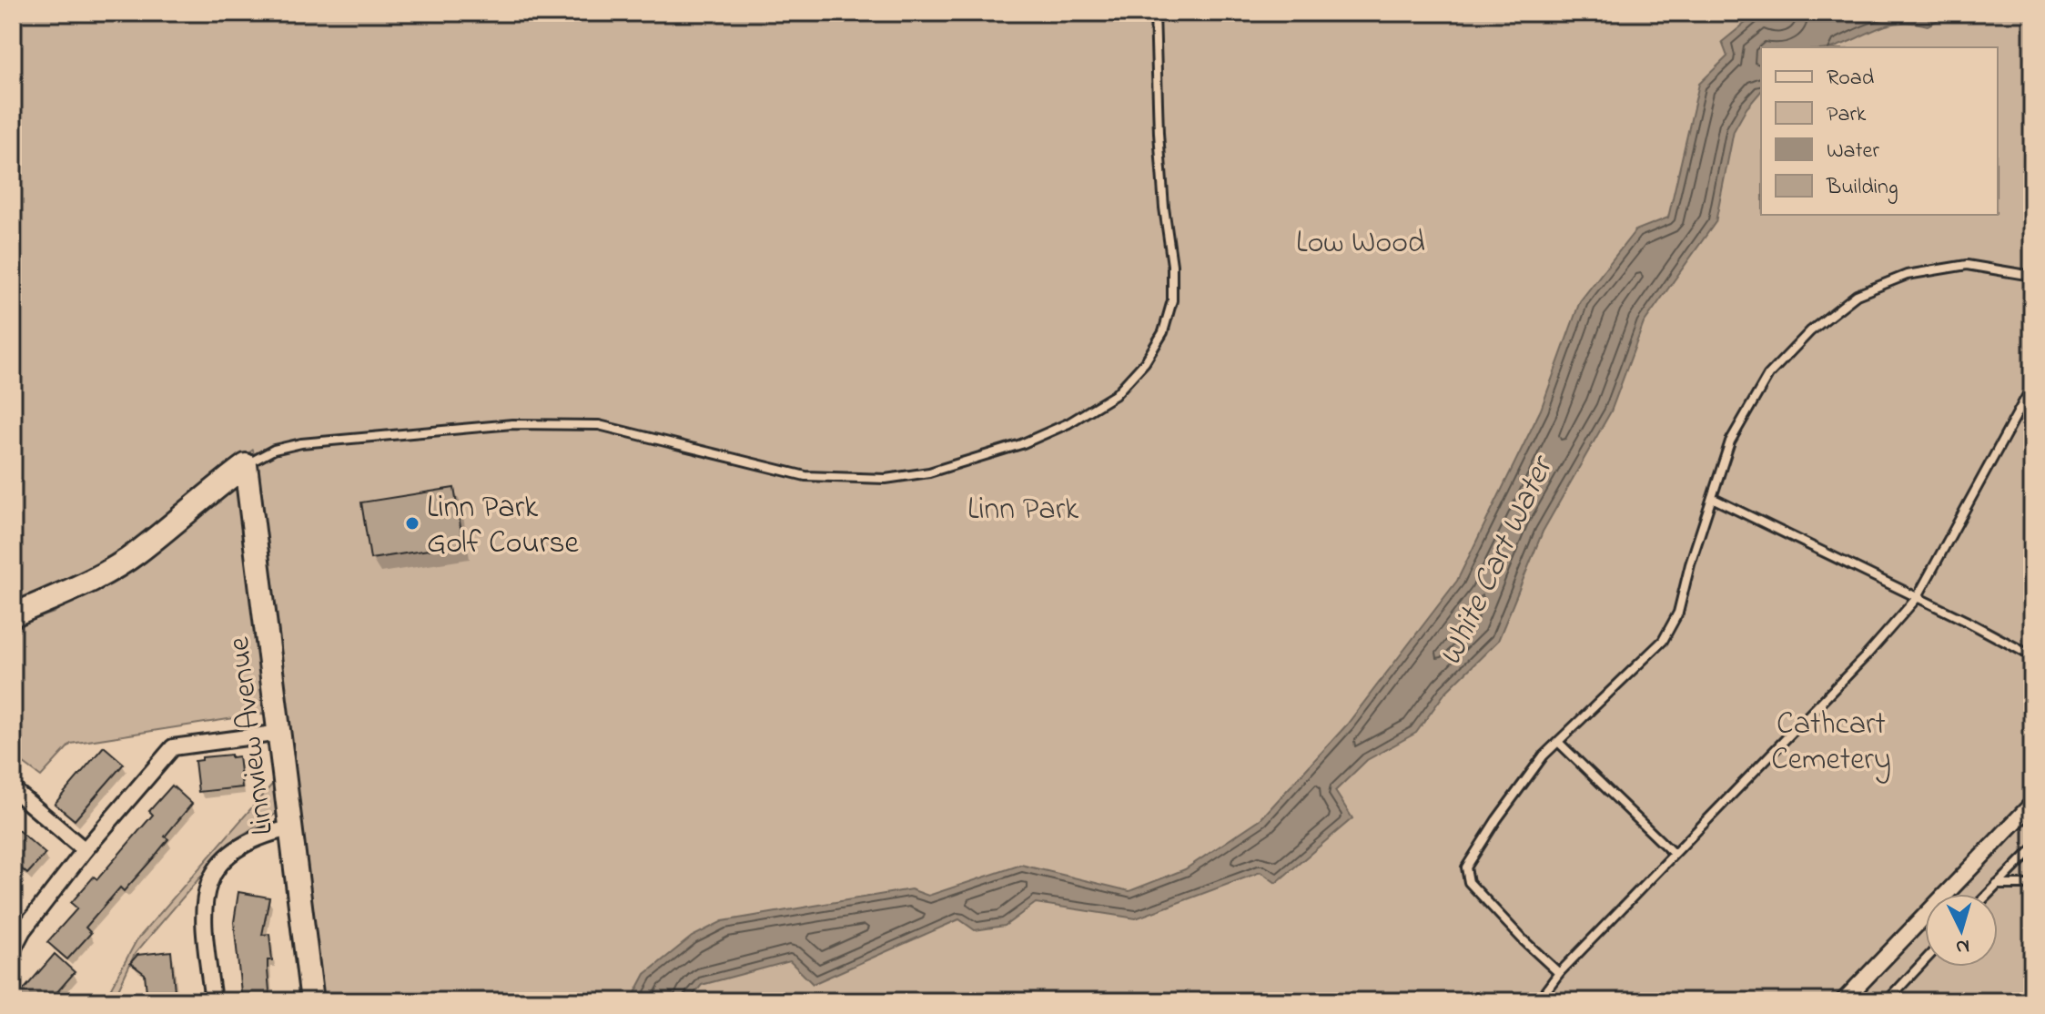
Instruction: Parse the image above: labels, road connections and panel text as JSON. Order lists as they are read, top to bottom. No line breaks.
{"streets":{"street":["Linnview Avenue"]},"water":["White Cart Water"],"parks":["Low Wood","Linn Park","Cathcart Cemetery"],"places":["Linn Park Golf Course"],"legend":["Road","Park","Water","Building"],"north":"bottom"}
